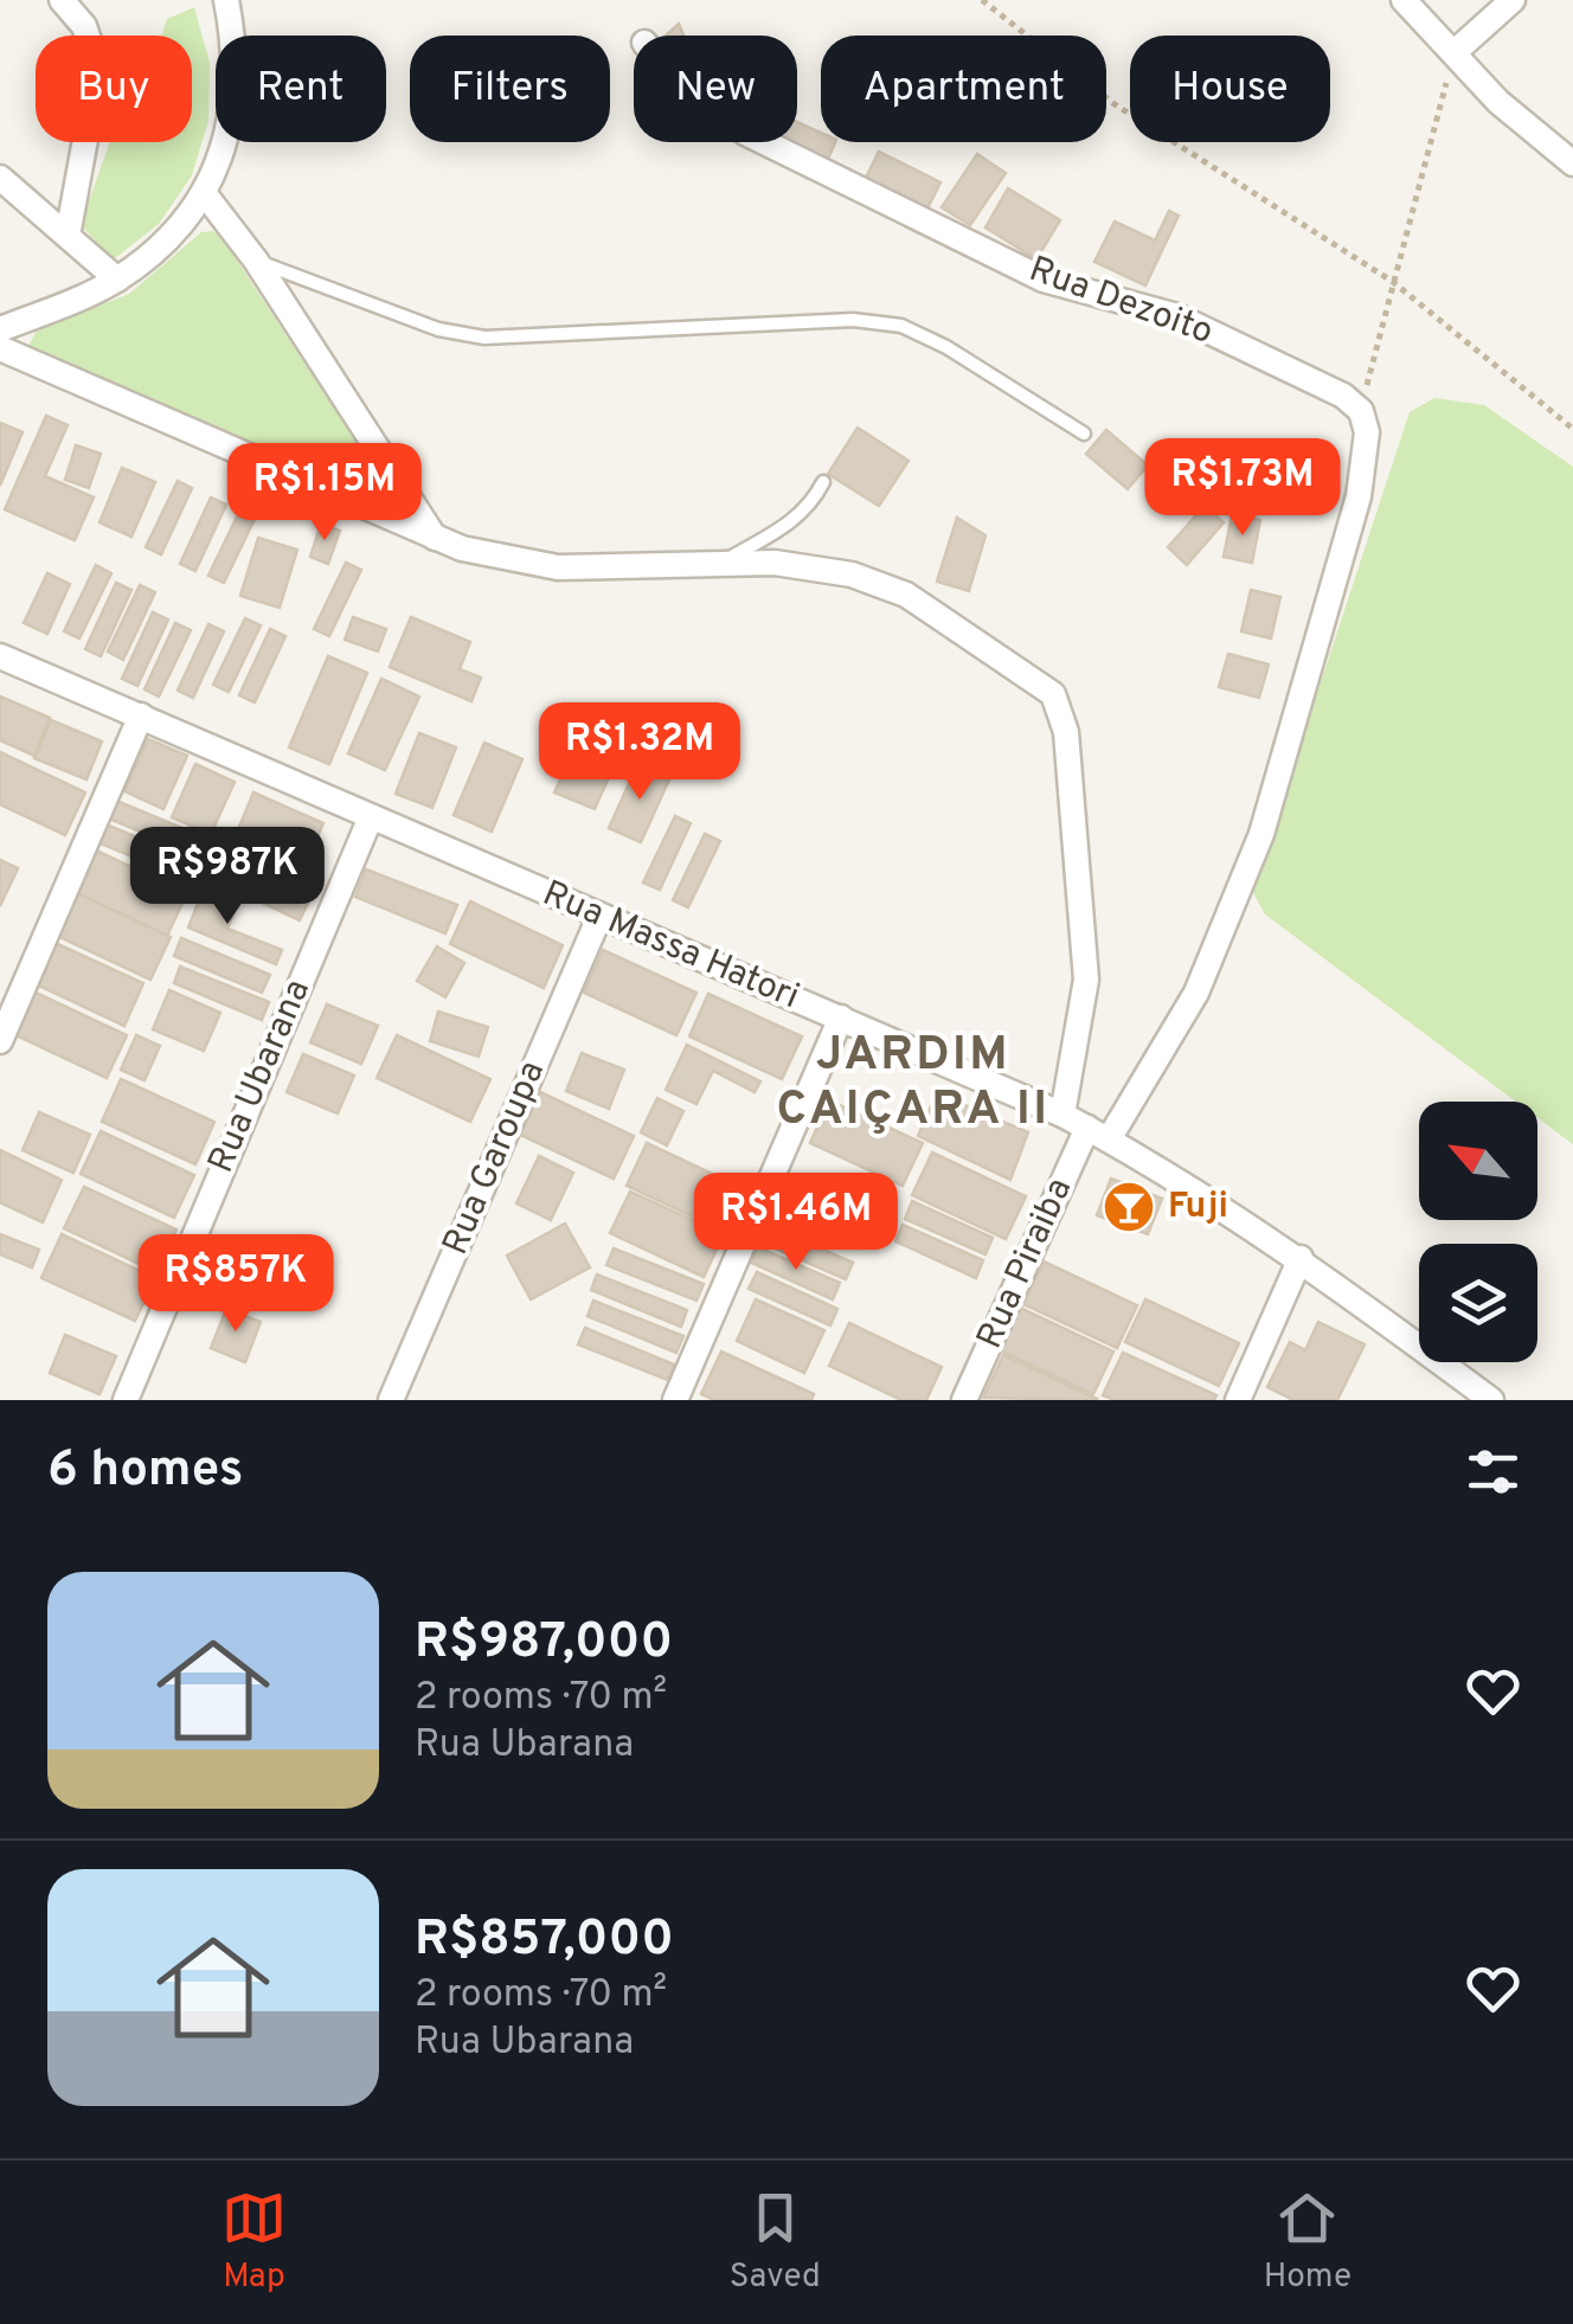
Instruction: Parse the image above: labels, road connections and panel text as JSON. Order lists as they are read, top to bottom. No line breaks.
{"streets":{"street":["Rua Dezoito","Rua Massa Hatori","Rua Ubarana","Rua Garoupa","Rua Piraiba"]},"crossings":[["Rua Massa Hatori","Rua Ubarana"],["Rua Massa Hatori","Rua Garoupa"],["Rua Massa Hatori","Rua Piraiba"]],"districts":["JARDIM CAIÇARA II"],"places":{"bar":["Fuji"]},"north":"top left","page":{"chip":["Buy","Rent","Filters","New","Apartment","House"],"price":["R$1.73M","R$1.15M","R$1.32M","R$987K","R$1.46M","R$857K"],"heading":"6 homes","list":[{"name":"R$987,000","note":"2 rooms · 70 m² · Rua Ubarana"},{"name":"R$857,000","note":"2 rooms · 70 m² · Rua Ubarana"}],"tabs":["Map","Saved","Home"]}}
